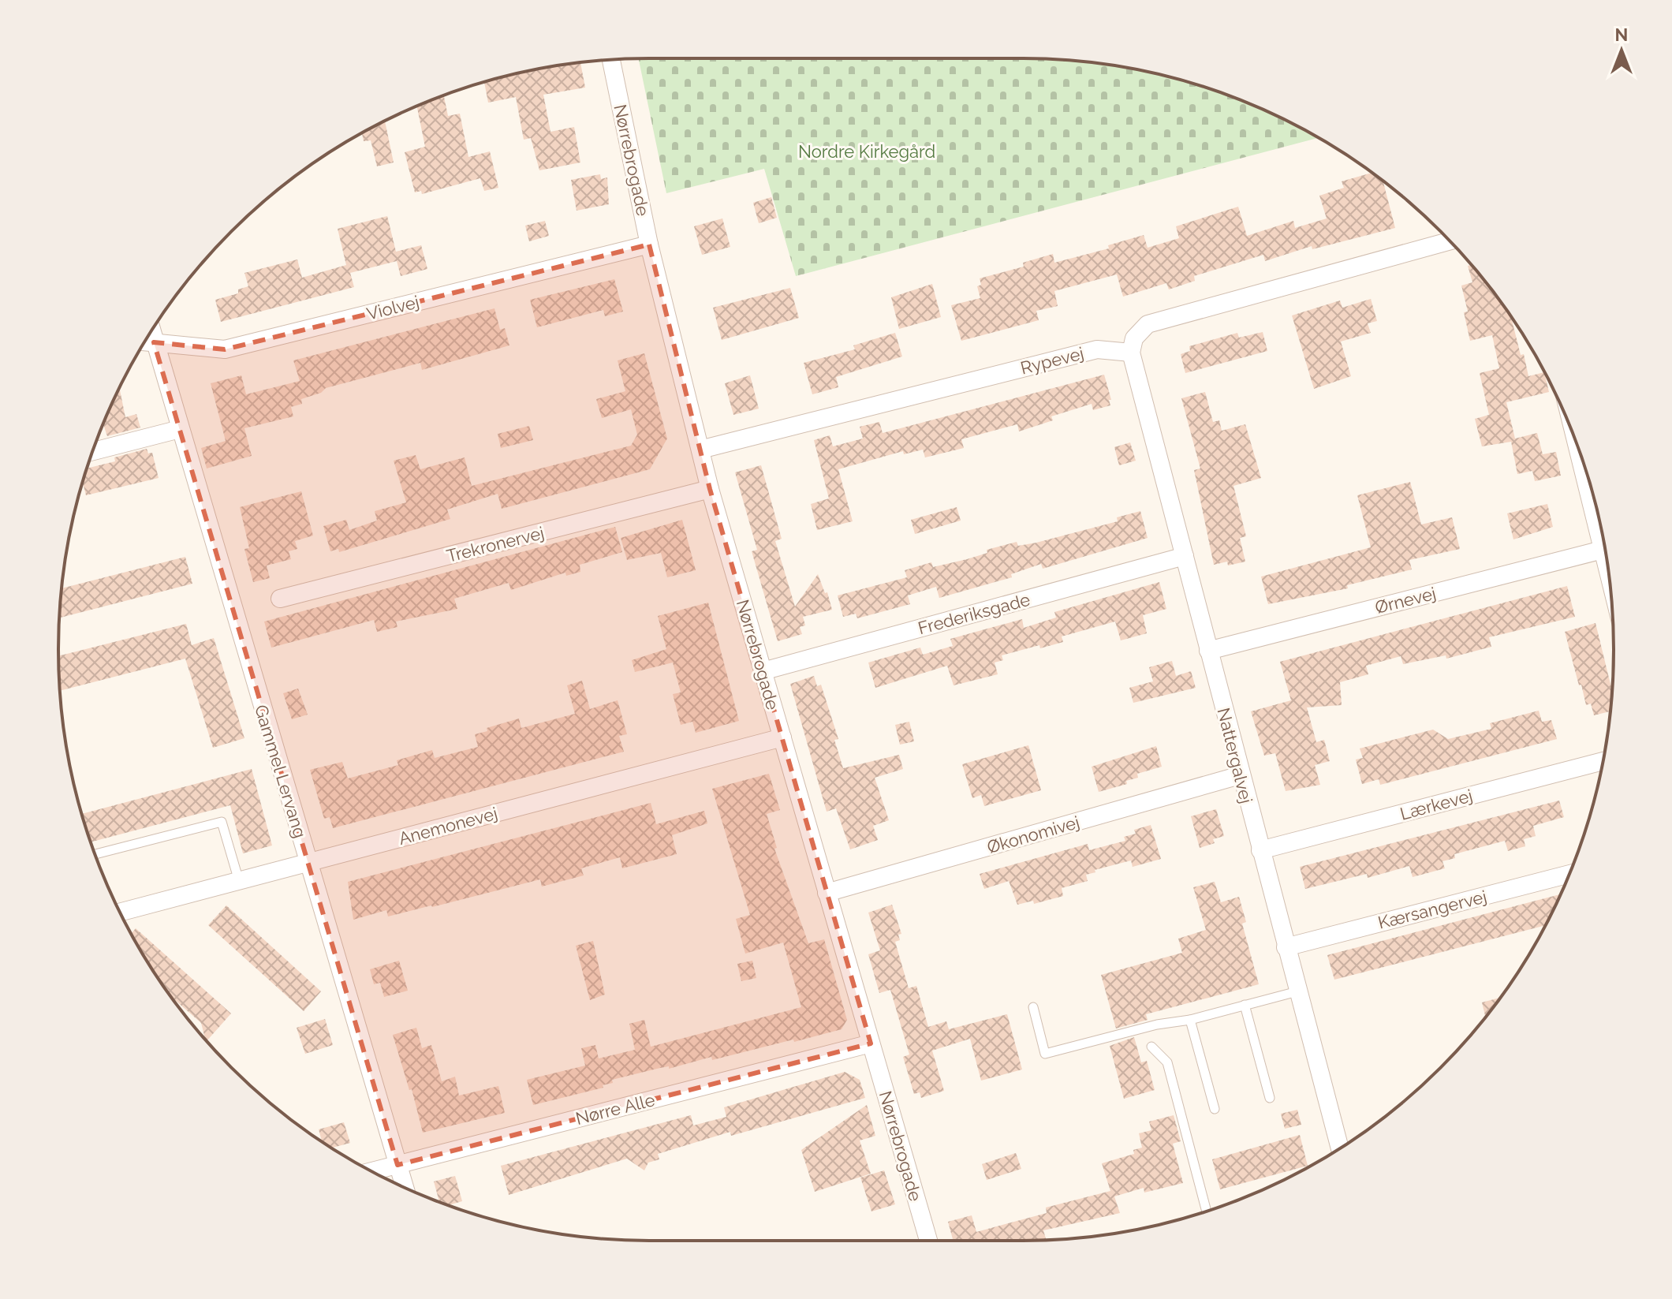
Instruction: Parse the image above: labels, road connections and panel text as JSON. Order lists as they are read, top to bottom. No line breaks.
{"streets":{"street":["Nørrebrogade","Violvej","Rypevej","Trekronervej","Ørnevej","Frederiksgade","Nattergalvej","Gammel Lervang","Lærkevej","Anemonevej","Økonomivej","Kærsangervej","Nørre Alle"]},"crossings":[["Nørrebrogade","Violvej"],["Nørrebrogade","Rypevej"],["Nørrebrogade","Trekronervej"],["Nørrebrogade","Frederiksgade"],["Nørrebrogade","Anemonevej"],["Nørrebrogade","Økonomivej"],["Nørrebrogade","Nørre Alle"],["Violvej","Gammel Lervang"],["Rypevej","Nattergalvej"],["Ørnevej","Nattergalvej"],["Frederiksgade","Nattergalvej"],["Nattergalvej","Lærkevej"],["Nattergalvej","Økonomivej"],["Nattergalvej","Kærsangervej"],["Gammel Lervang","Anemonevej"],["Gammel Lervang","Nørre Alle"]],"parks":["Nordre Kirkegård"],"north":"top"}
